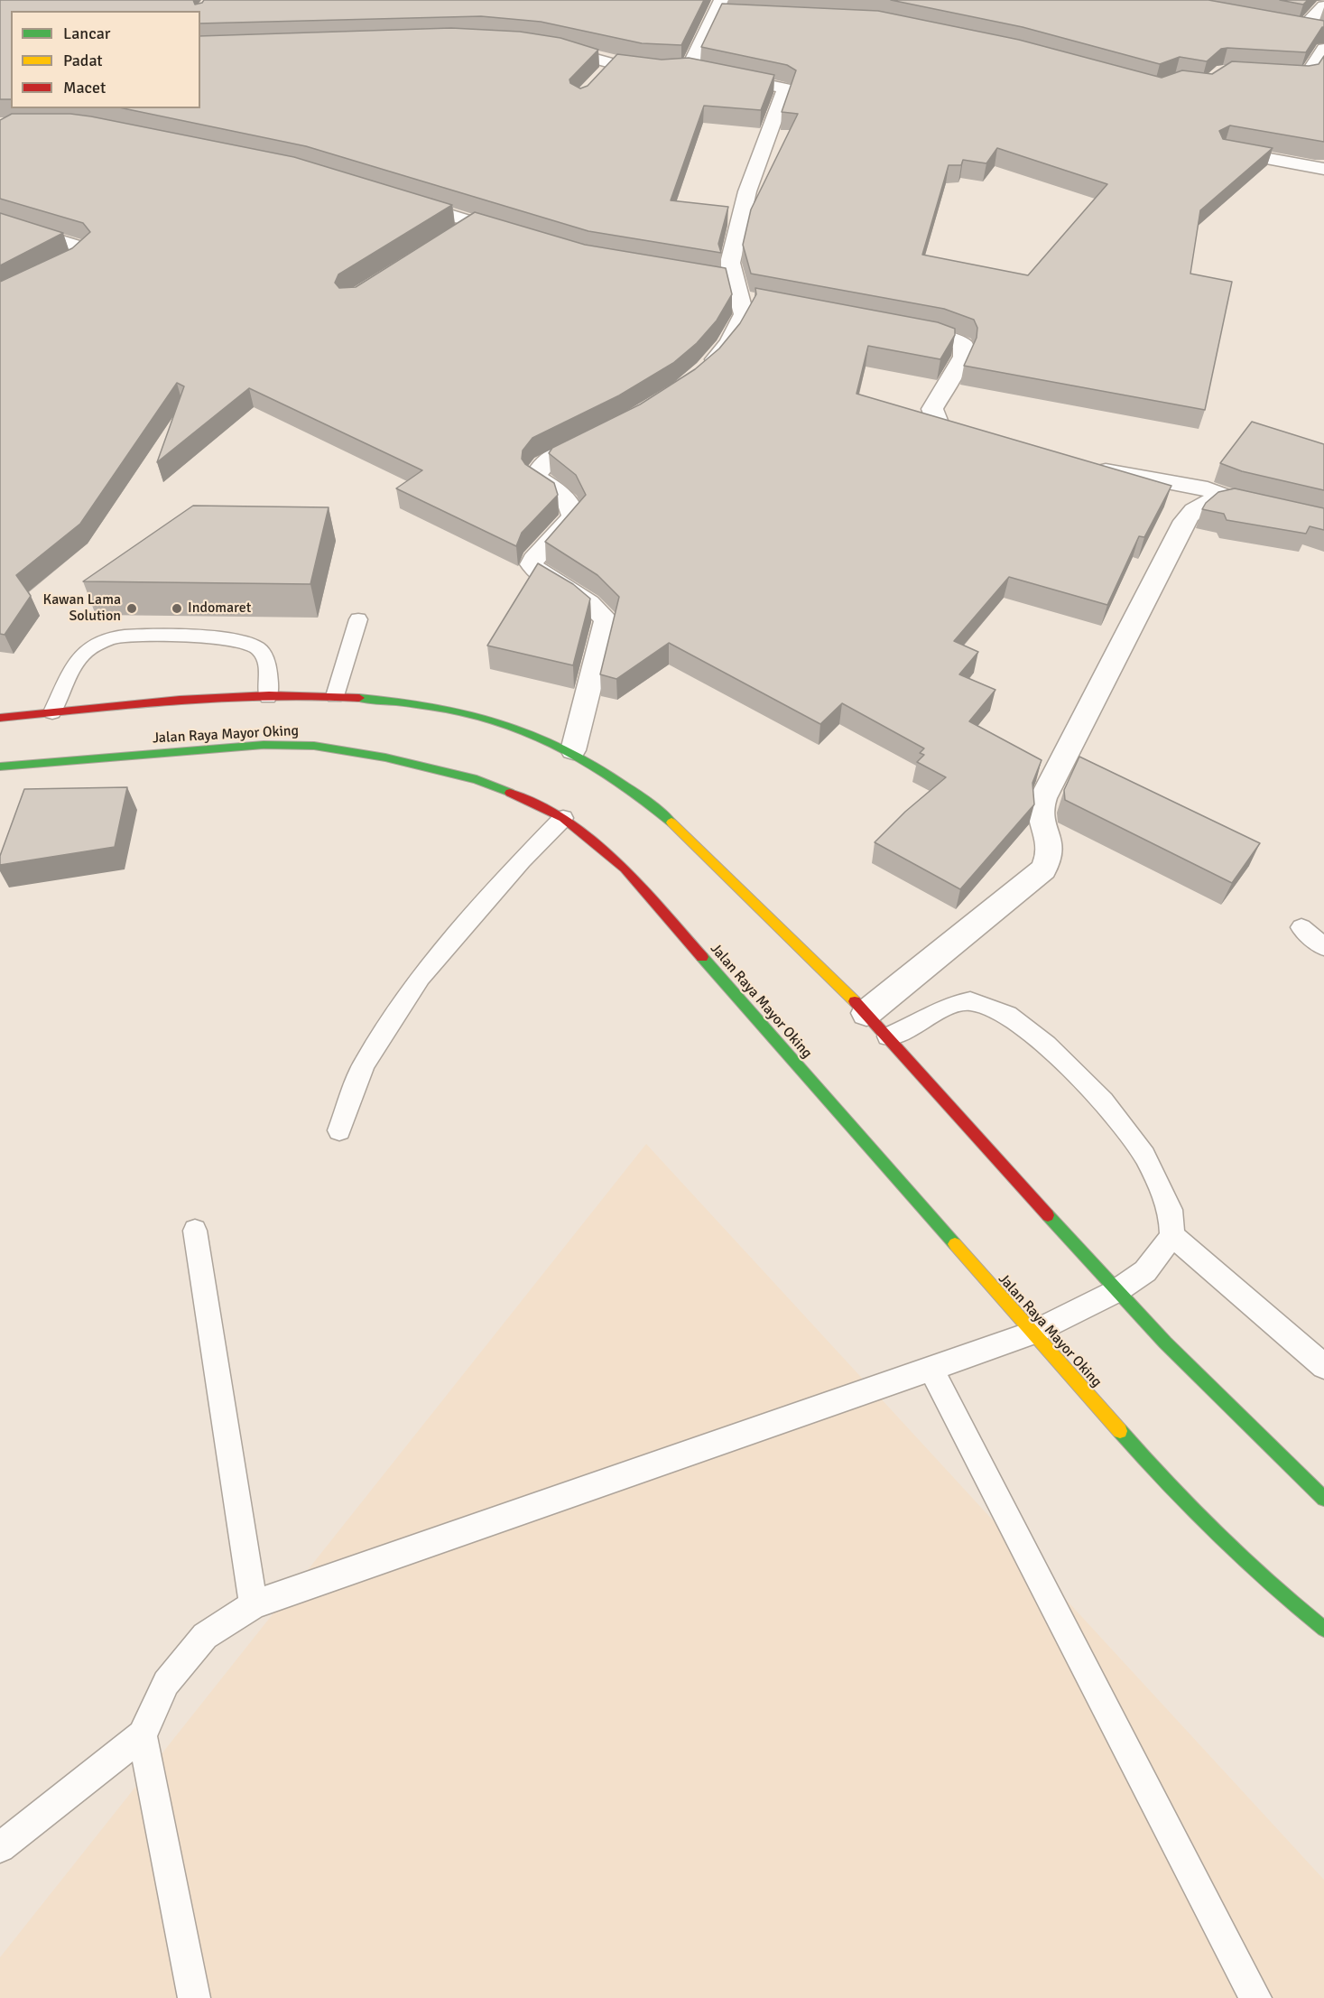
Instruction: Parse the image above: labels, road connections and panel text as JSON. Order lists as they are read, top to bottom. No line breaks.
{"streets":{"main road":["Jalan Raya Mayor Oking"]},"places":["Kawan Lama Solution","Indomaret"],"legend":["Lancar","Padat","Macet"]}
